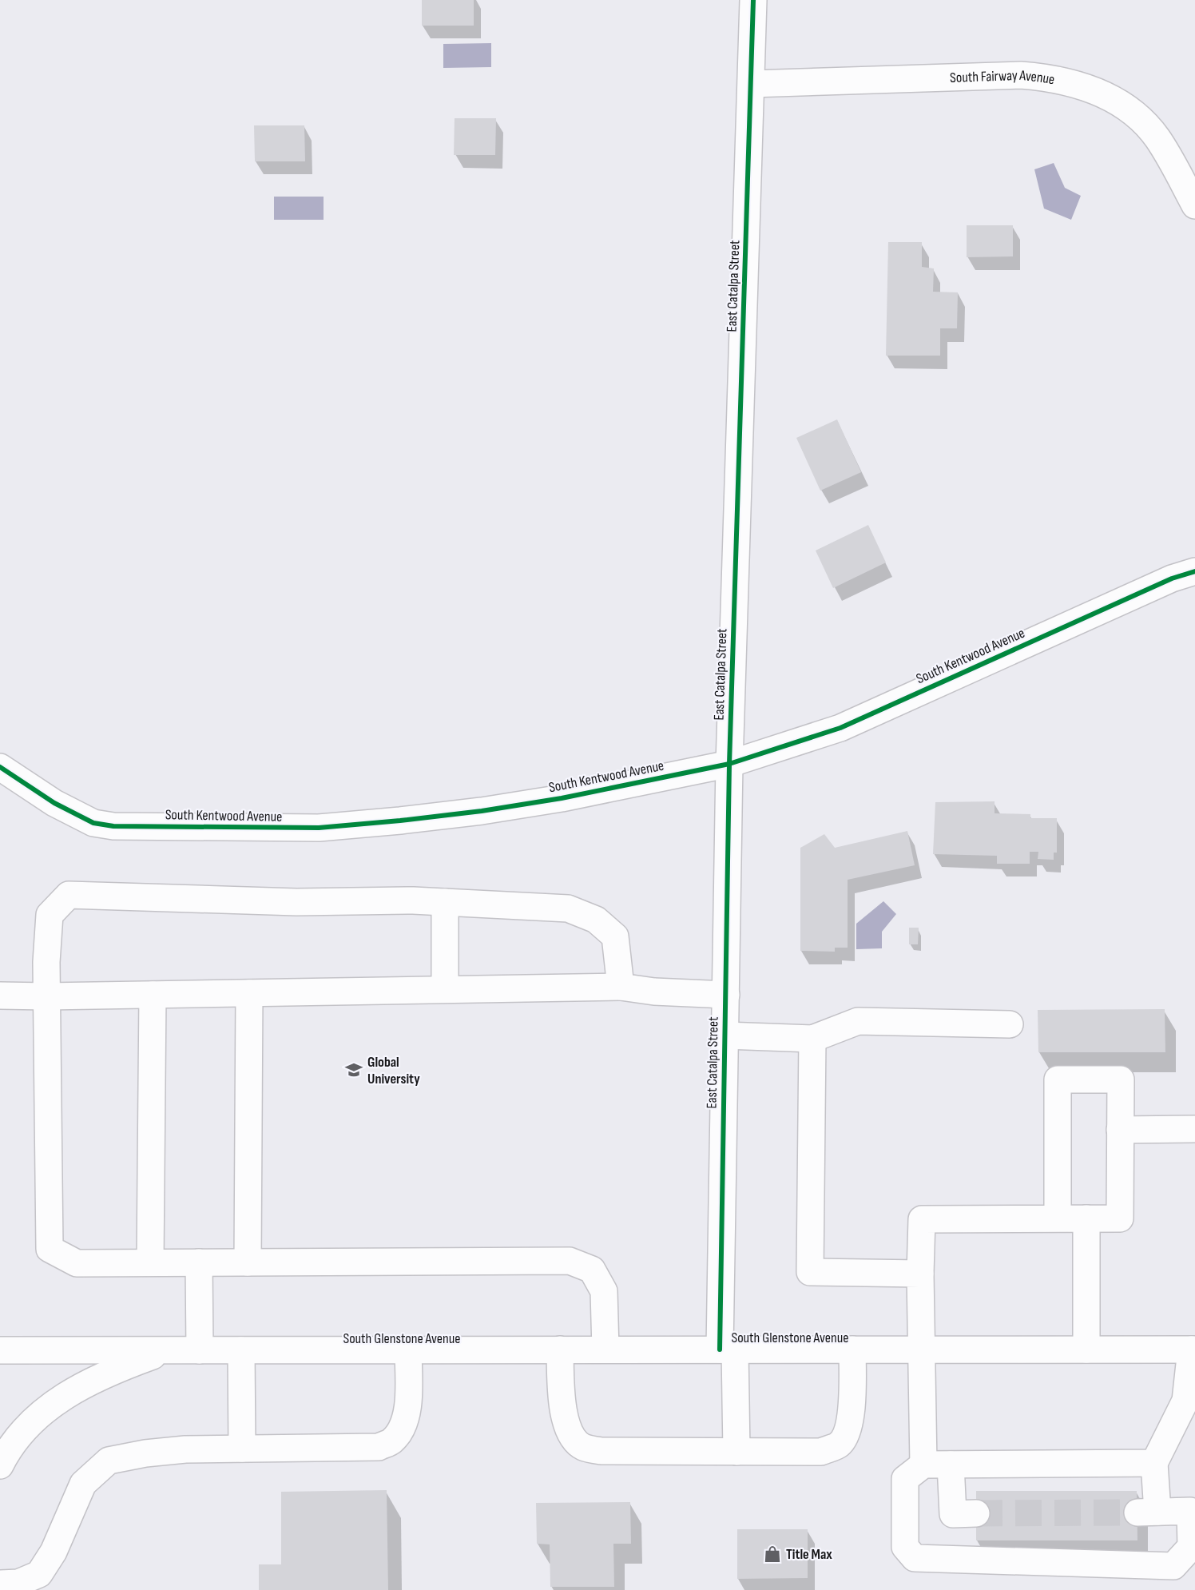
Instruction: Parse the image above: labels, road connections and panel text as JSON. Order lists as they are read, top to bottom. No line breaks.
{"streets":{"street":["South Fairway Avenue","East Catalpa Street","South Kentwood Avenue","South Glenstone Avenue"]},"crossings":[["South Fairway Avenue","East Catalpa Street"],["East Catalpa Street","South Kentwood Avenue"],["East Catalpa Street","South Glenstone Avenue"]],"places":{"school or university":["Global University"],"shop":["Title Max"]}}
